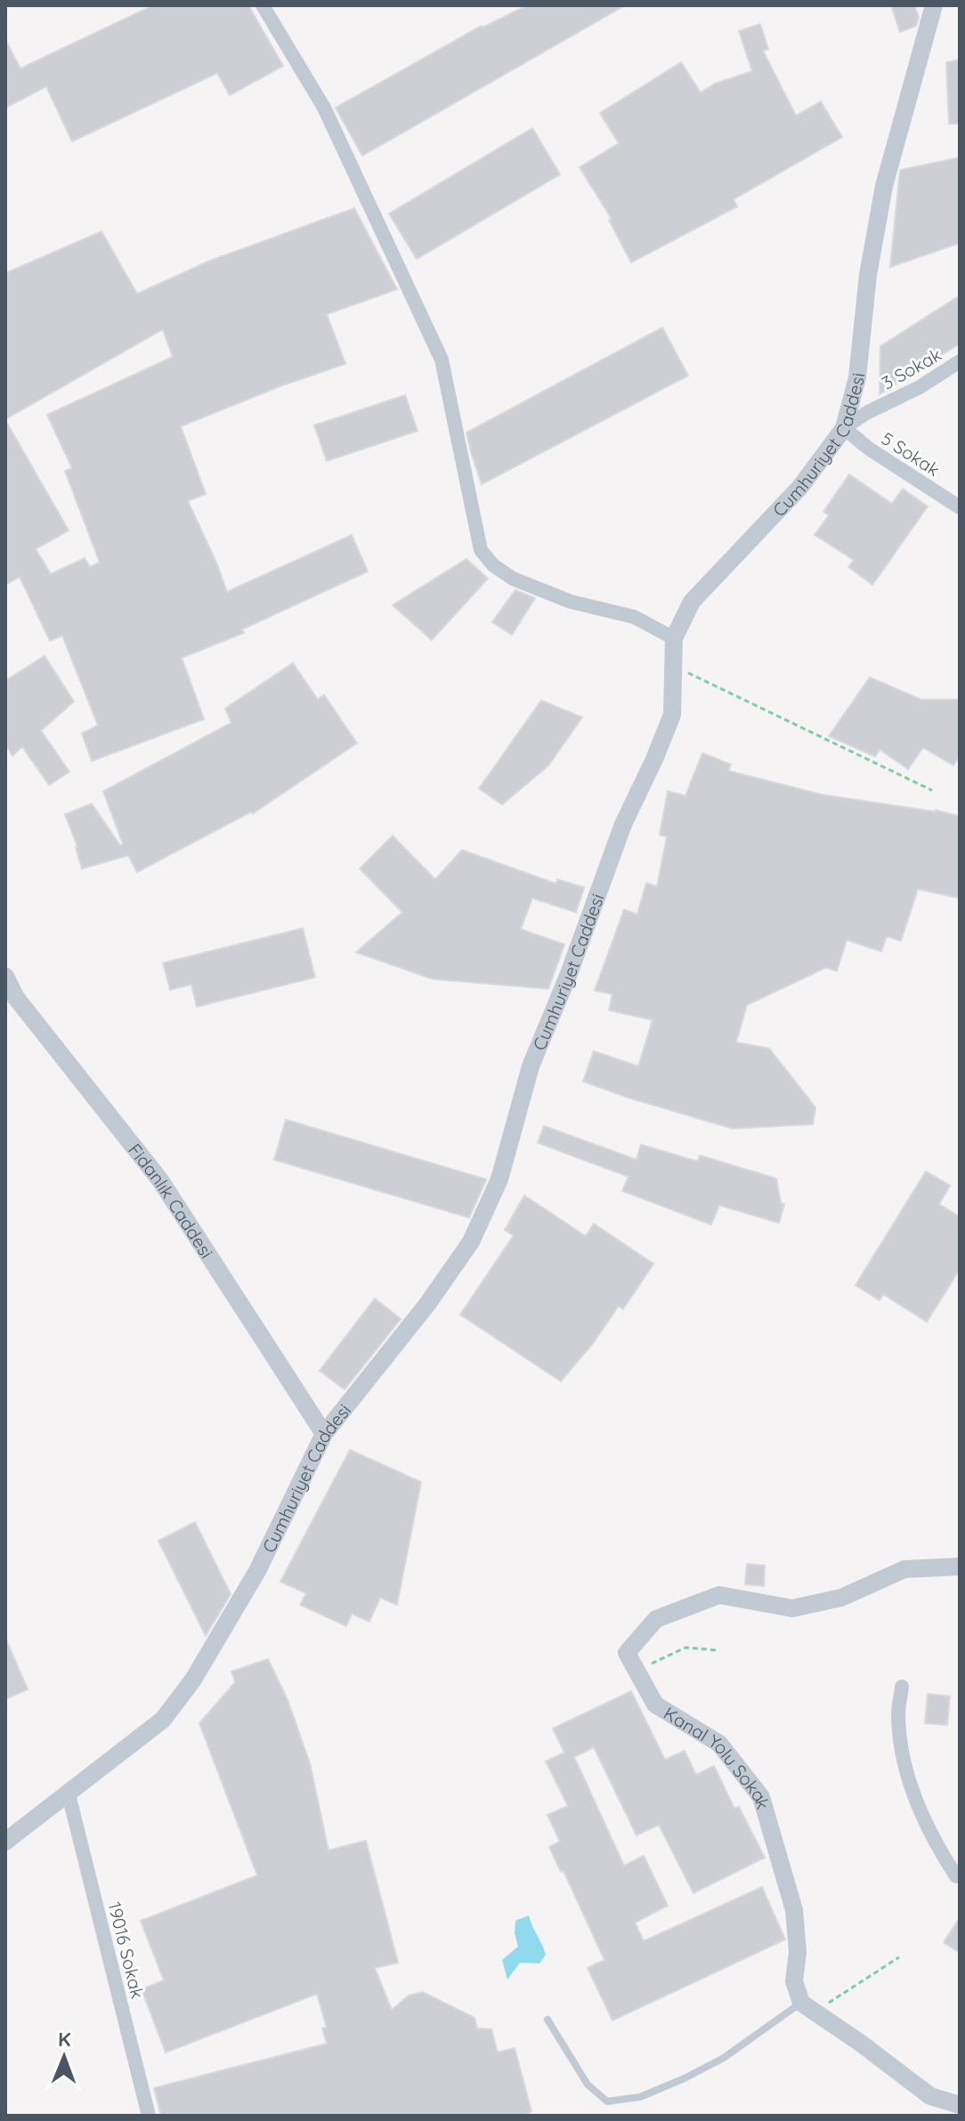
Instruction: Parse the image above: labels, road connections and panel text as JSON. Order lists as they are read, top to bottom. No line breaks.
{"streets":{"street":["3 Sokak","Cumhuriyet Caddesi","5 Sokak","Fidanlık Caddesi","Kanal Yolu Sokak","19016 Sokak"]},"crossings":[["3 Sokak","Cumhuriyet Caddesi"],["3 Sokak","5 Sokak"],["Cumhuriyet Caddesi","5 Sokak"],["Cumhuriyet Caddesi","Fidanlık Caddesi"],["Cumhuriyet Caddesi","19016 Sokak"]],"north":"top"}
